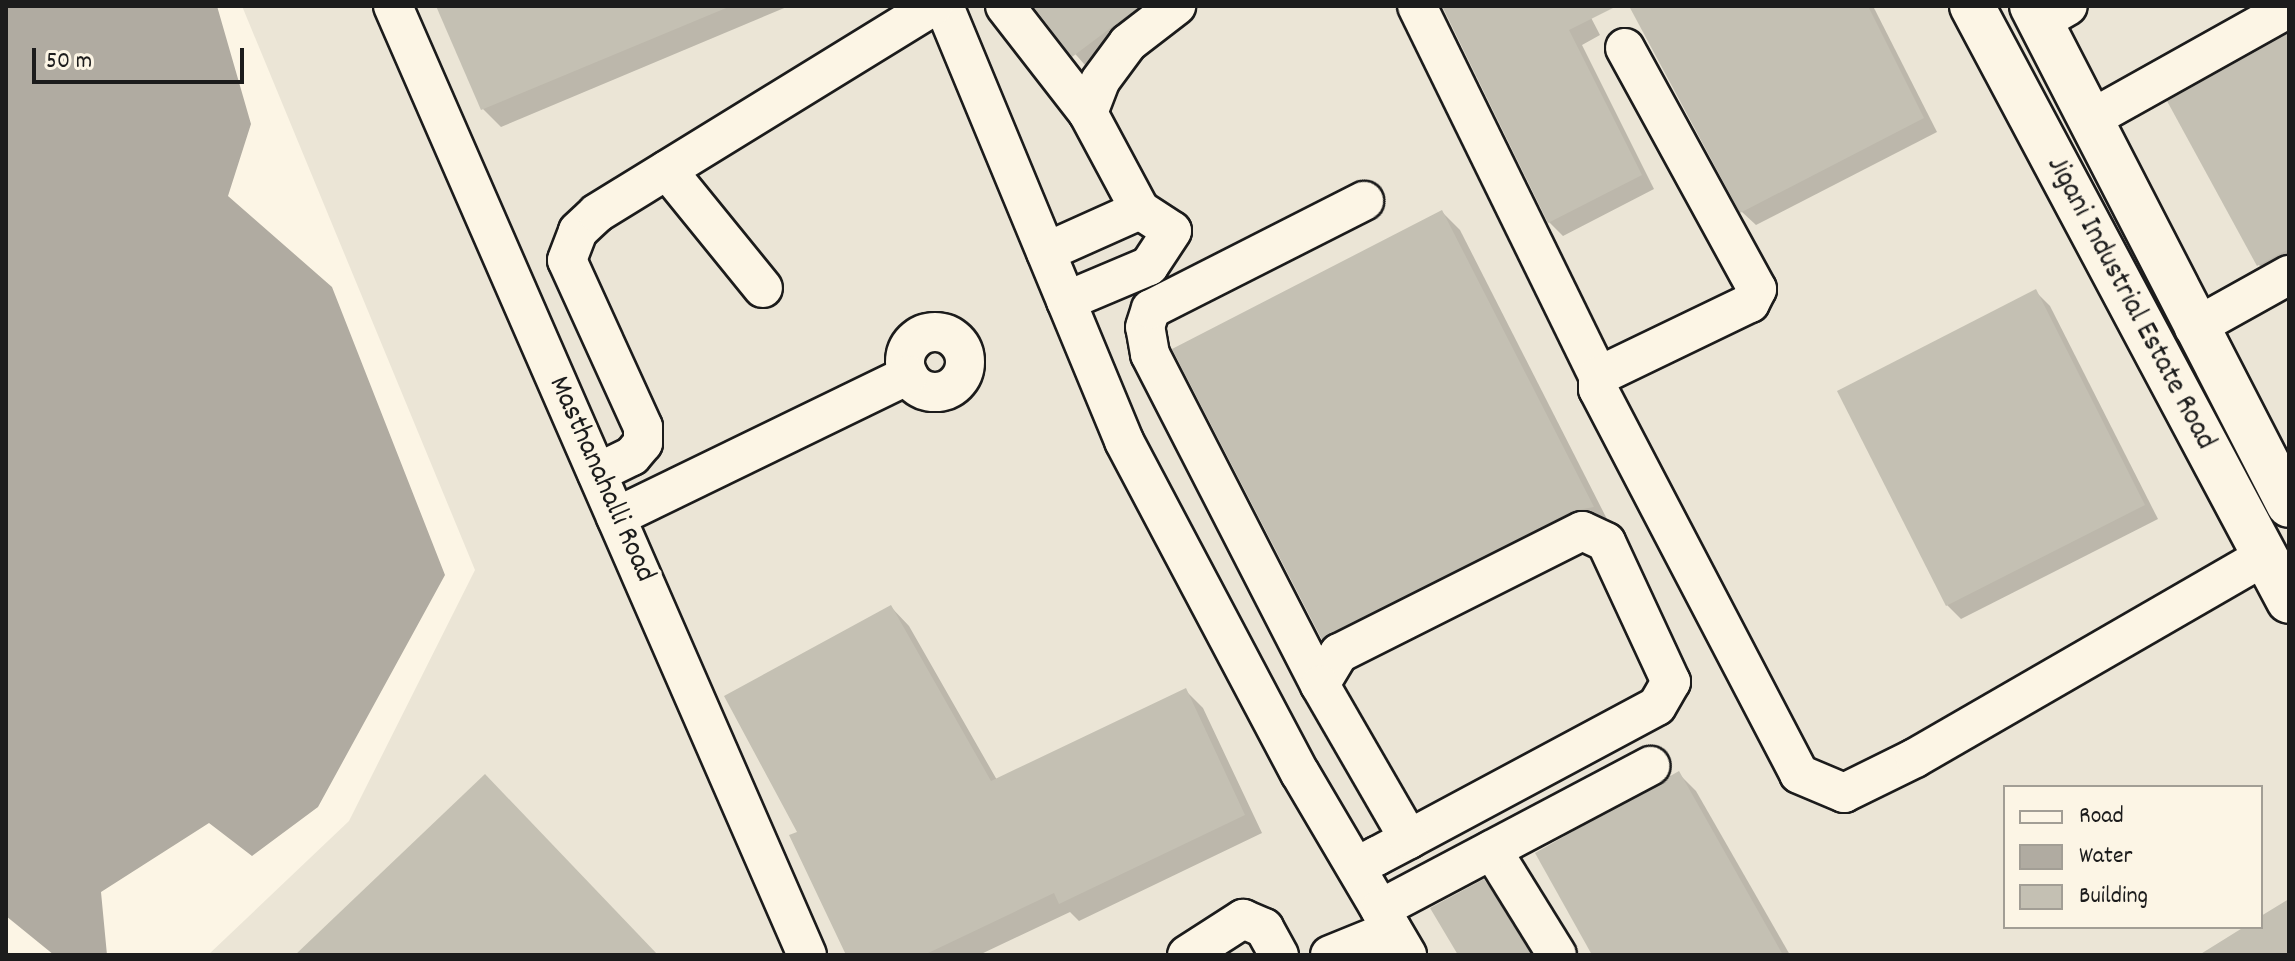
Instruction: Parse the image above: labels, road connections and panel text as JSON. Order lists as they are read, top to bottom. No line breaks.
{"streets":{"main road":["Jigani Industrial Estate Road"],"street":["Masthanahalli Road"]},"legend":["Road","Water","Building"],"scale_bar":"50 m"}
